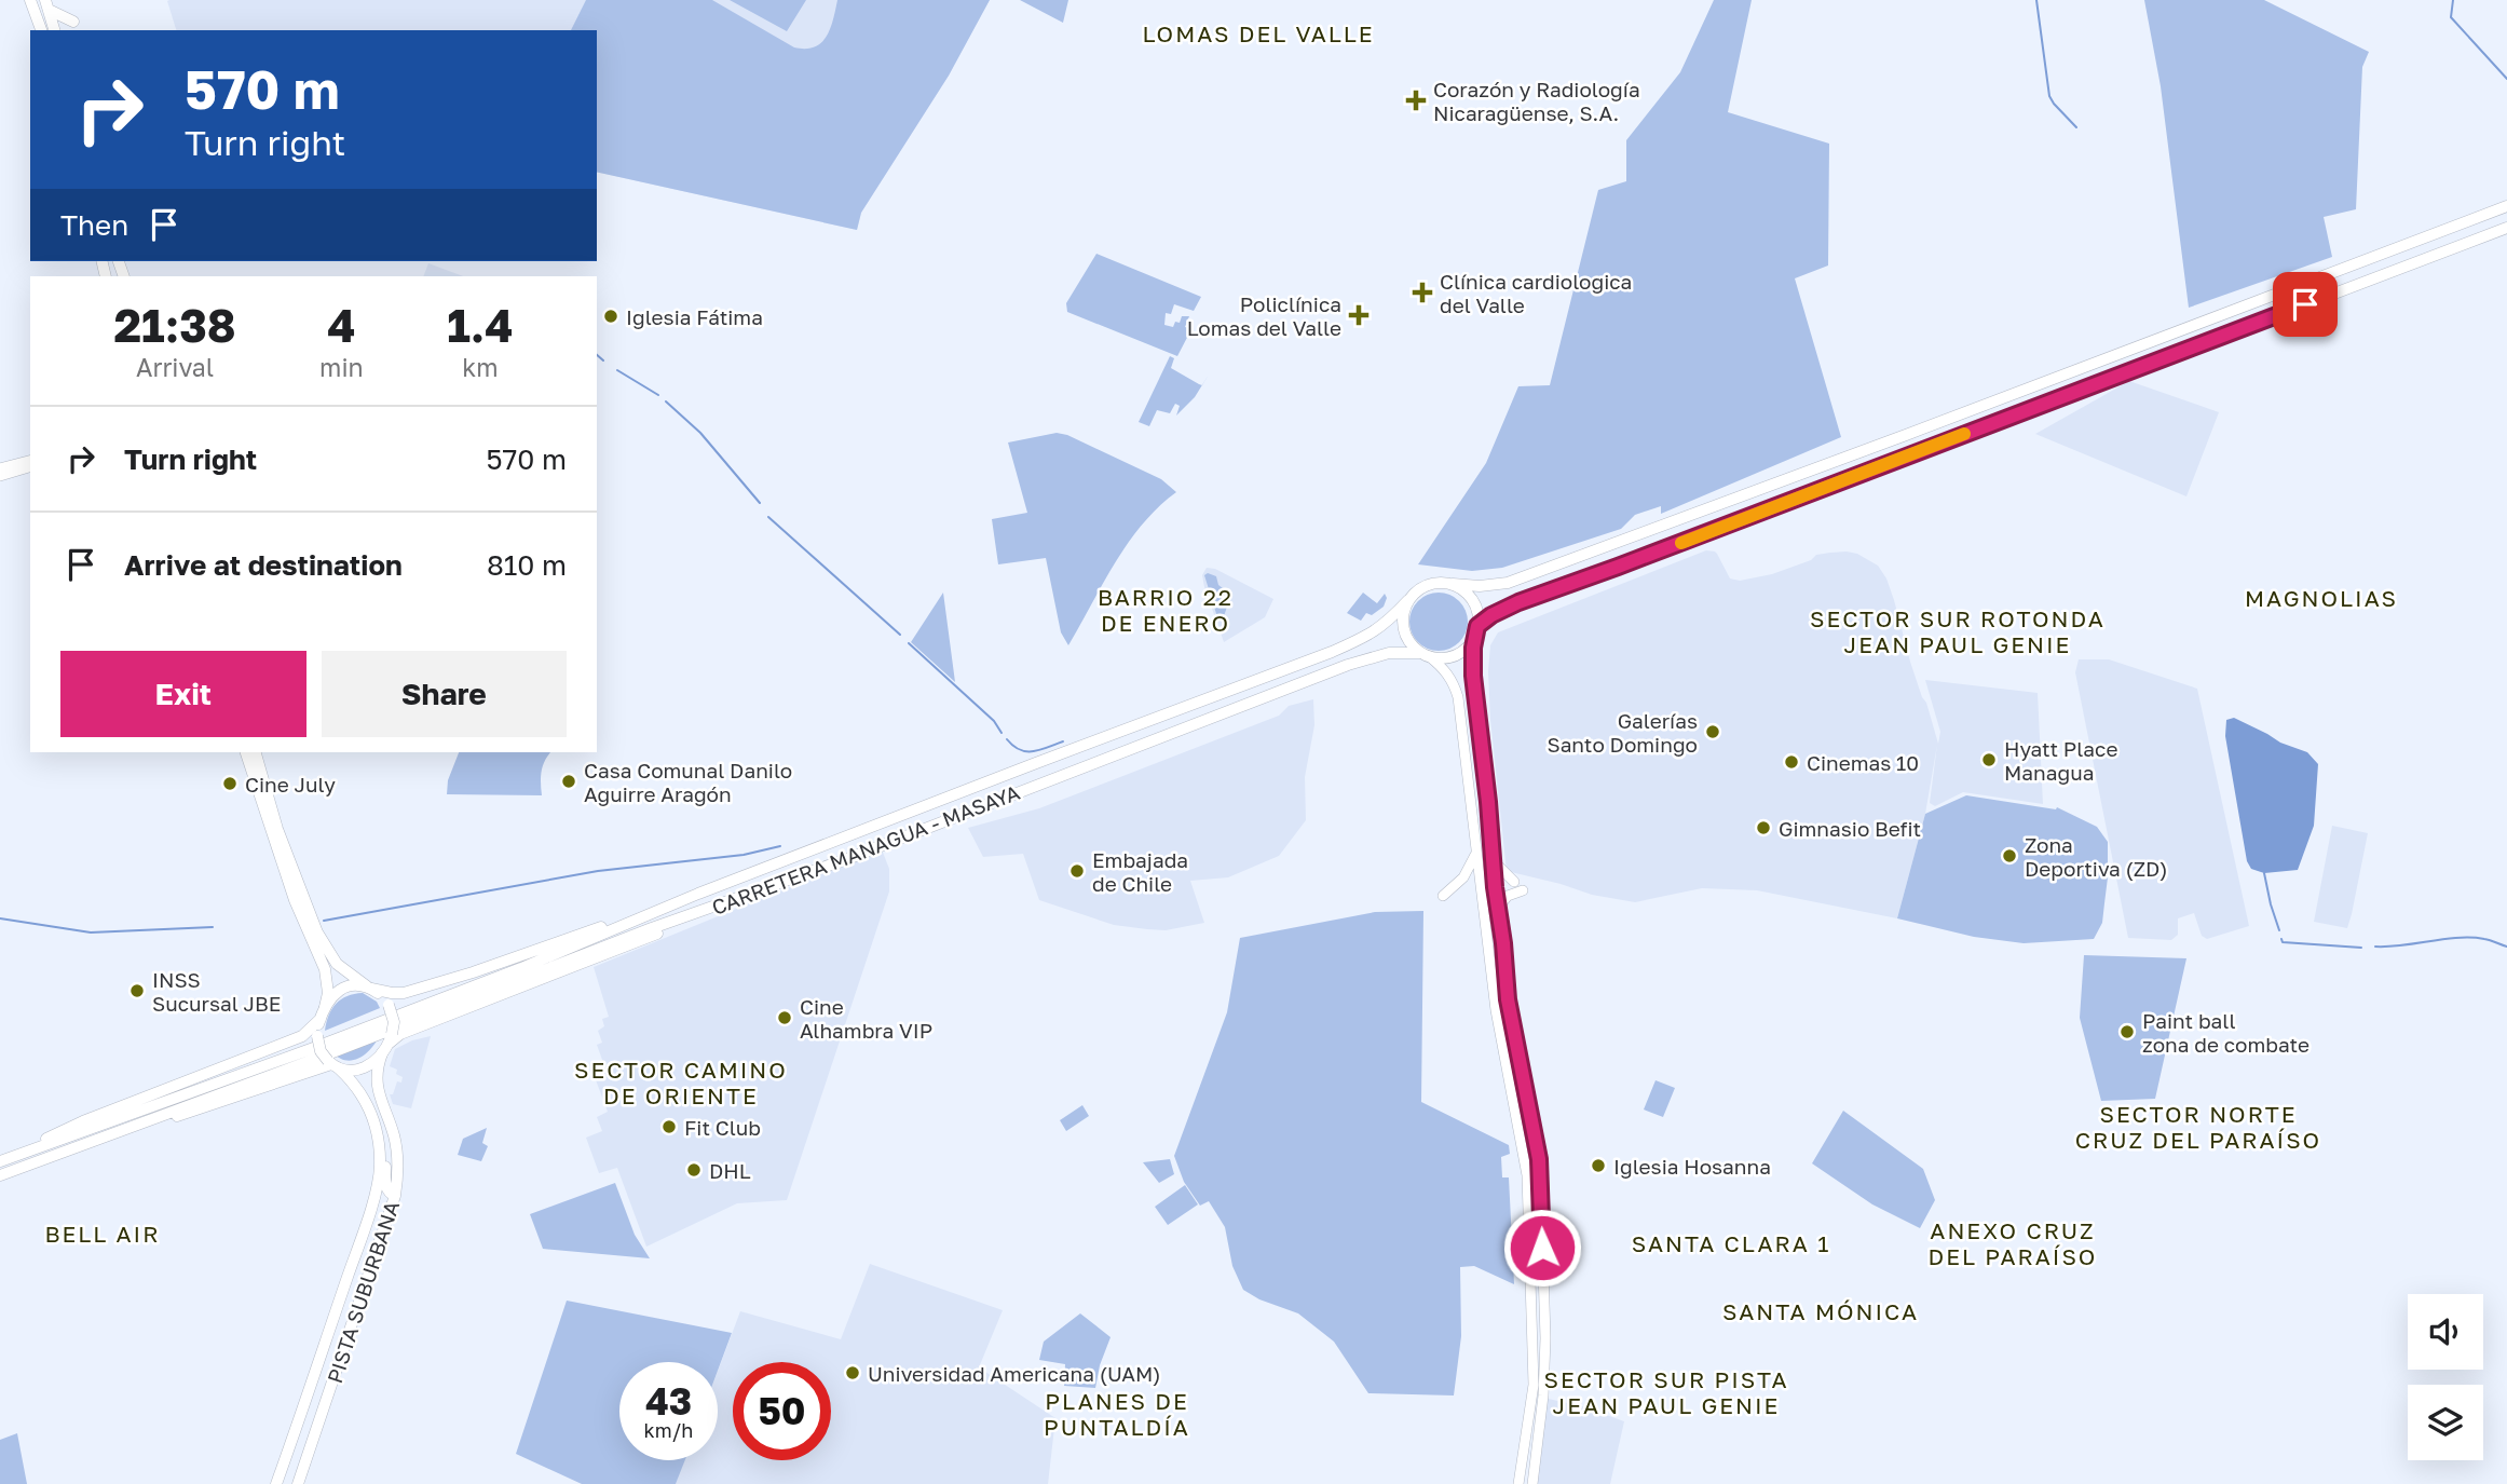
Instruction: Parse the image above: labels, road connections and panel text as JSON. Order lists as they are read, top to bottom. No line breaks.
{"streets":{"main road":["CARRETERA MANAGUA - MASAYA","PISTA SUBURBANA"]},"crossings":[["CARRETERA MANAGUA - MASAYA","PISTA SUBURBANA"]],"districts":["LOMAS DEL VALLE","BARRIO 22 DE ENERO","MAGNOLIAS","SECTOR SUR ROTONDA JEAN PAUL GENIE","SECTOR CAMINO DE ORIENTE","SECTOR NORTE CRUZ DEL PARAÍSO","ANEXO CRUZ DEL PARAÍSO","BELL AIR","SANTA CLARA 1","SANTA MÓNICA","SECTOR SUR PISTA JEAN PAUL GENIE","PLANES DE PUNTALDÍA"],"places":{"health":["Corazón y Radiología Nicaragüense, S.A.","Clínica cardiologica del Valle","Policlínica Lomas del Valle"],"other":["Iglesia Fátima","Galerías Santo Domingo","Hyatt Place Managua","Cinemas 10","Casa Comunal Danilo Aguirre Aragón","Cine July","Gimnasio Befit","Zona Deportiva (ZD)","Embajada de Chile","INSS Sucursal JBE","Cine Alhambra VIP","Paint ball zona de combate","Fit Club","Iglesia Hosanna","DHL","Universidad Americana (UAM)"]},"page":{"turn":["570 m","Turn right"],"then":"Then","eta":["21:38","Arrival","4","min","1.4","km"],"list":[{"name":"Turn right","value":"570 m"},{"name":"Arrive at destination","value":"810 m"}],"buttons":["Exit","Share"],"speed":"43 km/h","limit":"50"}}
